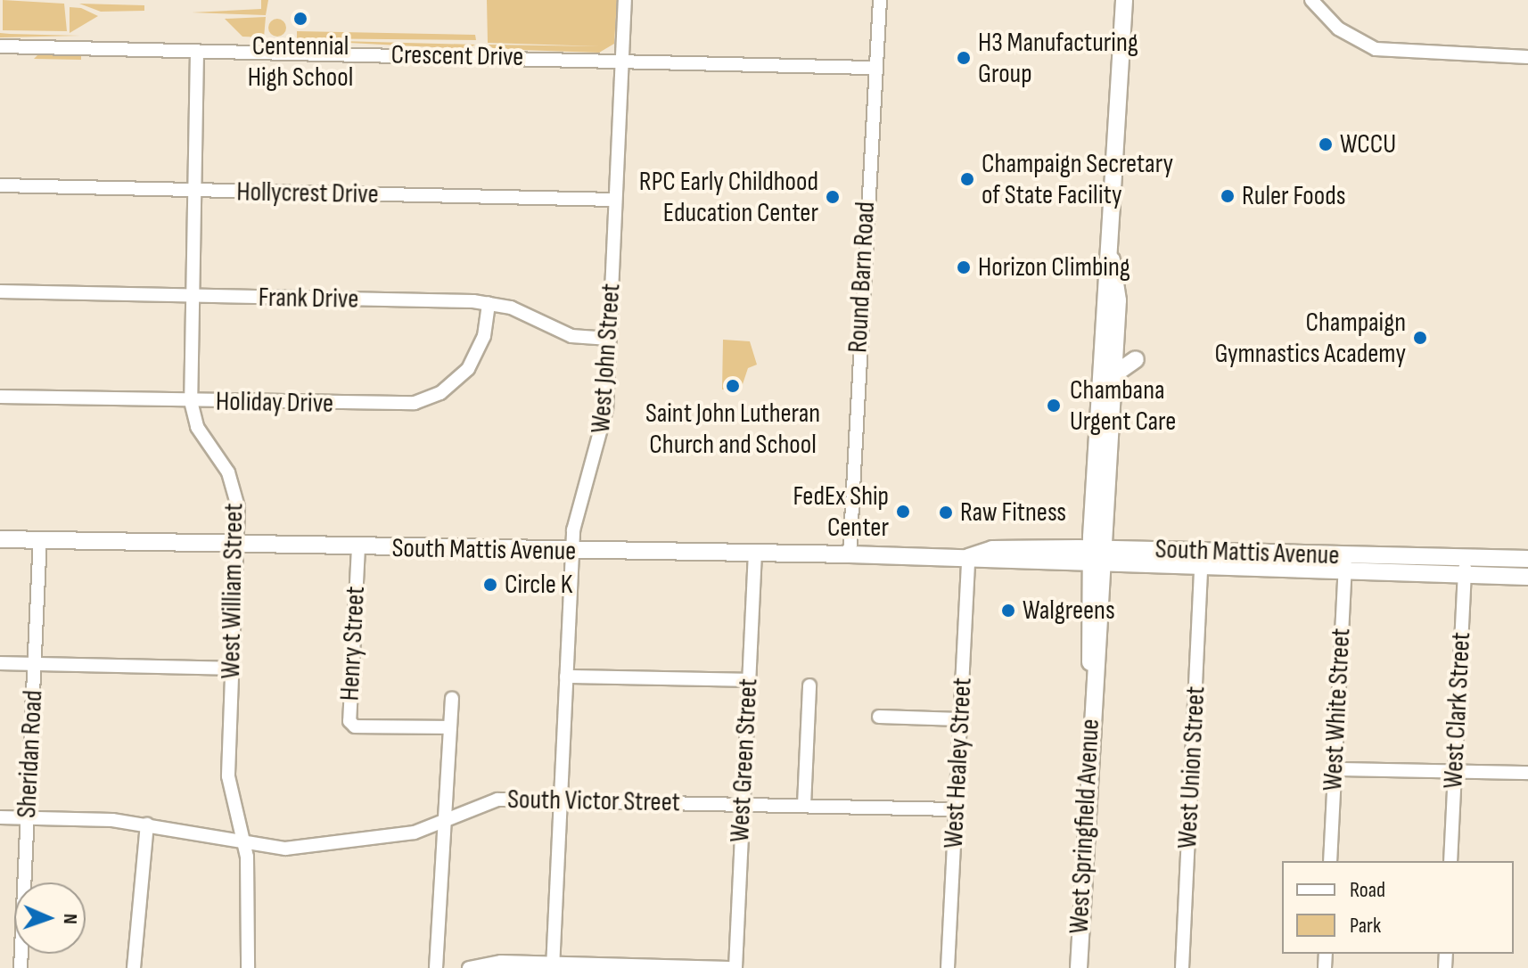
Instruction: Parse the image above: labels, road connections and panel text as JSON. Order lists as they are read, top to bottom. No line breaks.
{"streets":{"main road":["South Mattis Avenue","West Springfield Avenue"],"street":["Crescent Drive","Hollycrest Drive","Round Barn Road","Frank Drive","West John Street","Holiday Drive","West William Street","Henry Street","West White Street","West Clark Street","Sheridan Road","West Green Street","West Healey Street","West Union Street","South Victor Street"]},"crossings":[["Crescent Drive","Round Barn Road"],["Crescent Drive","West John Street"],["Crescent Drive","West William Street"],["Hollycrest Drive","West John Street"],["Hollycrest Drive","West William Street"],["Round Barn Road","South Mattis Avenue"],["Frank Drive","West John Street"],["Frank Drive","Holiday Drive"],["Frank Drive","West William Street"],["West John Street","South Mattis Avenue"],["West John Street","South Victor Street"],["Holiday Drive","West William Street"],["South Mattis Avenue","West William Street"],["South Mattis Avenue","Henry Street"],["South Mattis Avenue","West White Street"],["South Mattis Avenue","West Clark Street"],["South Mattis Avenue","Sheridan Road"],["South Mattis Avenue","West Green Street"],["South Mattis Avenue","West Healey Street"],["South Mattis Avenue","West Union Street"],["South Mattis Avenue","West Springfield Avenue"],["West William Street","South Victor Street"],["Sheridan Road","South Victor Street"],["West Green Street","South Victor Street"],["West Healey Street","South Victor Street"]],"places":["Centennial High School","H3 Manufacturing Group","WCCU","Champaign Secretary of State Facility","Ruler Foods","RPC Early Childhood Education Center","Horizon Climbing","Champaign Gymnastics Academy","Saint John Lutheran Church and School","Chambana Urgent Care","FedEx Ship Center","Raw Fitness","Circle K","Walgreens"],"legend":["Road","Park"],"north":"right"}
